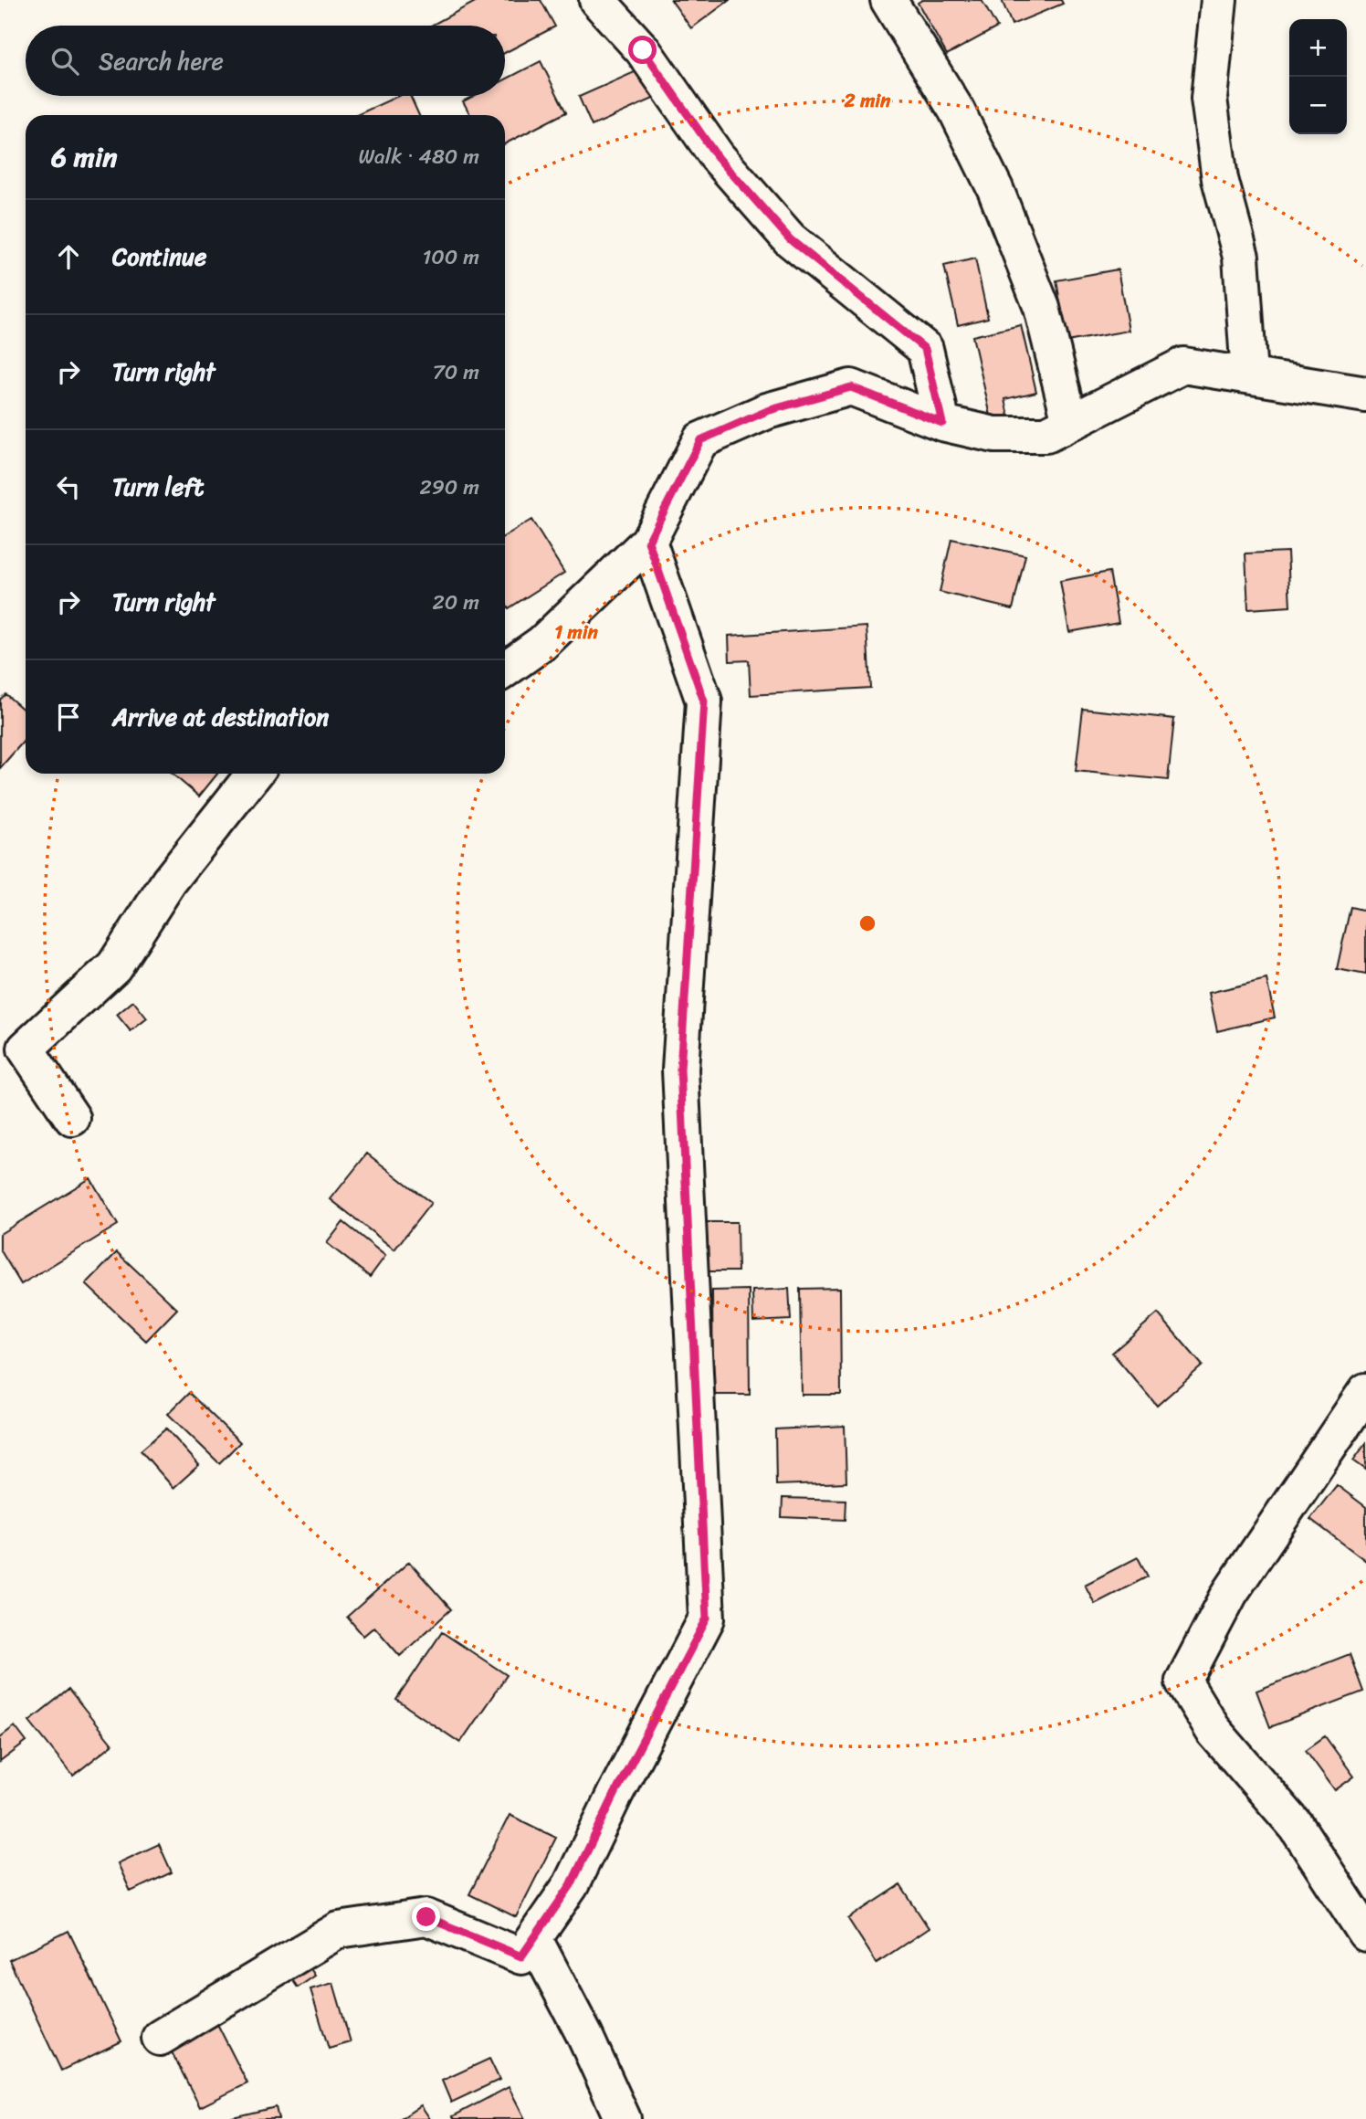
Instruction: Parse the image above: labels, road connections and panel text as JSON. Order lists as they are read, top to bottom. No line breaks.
{"page":{"map_buttons":["+","−"],"search":"Search here","heading":["6 min","Walk · 480 m"],"list":[["Continue","100 m"],["Turn right","70 m"],["Turn left","290 m"],["Turn right","20 m"],"Arrive at destination"]},"rings":["2 min","1 min"]}
